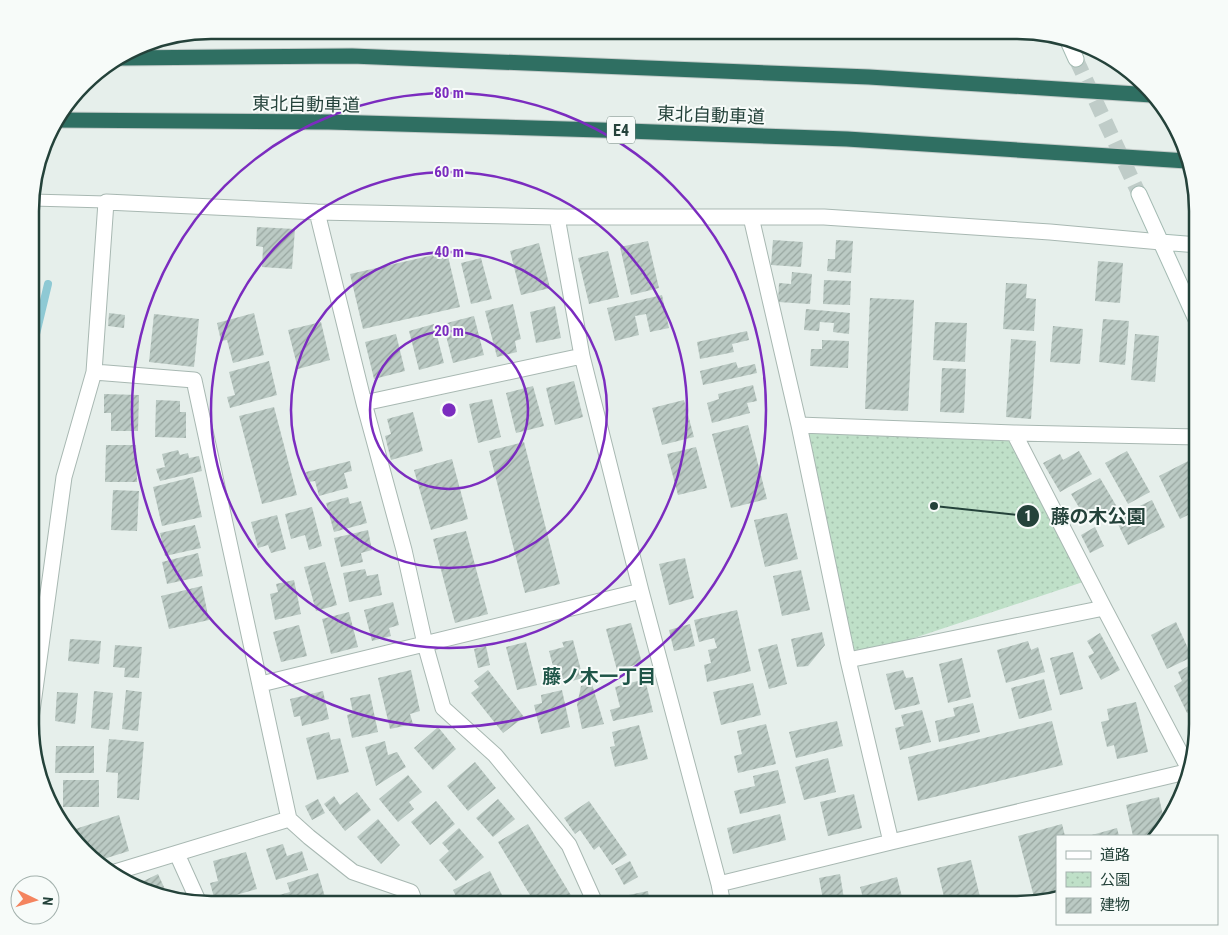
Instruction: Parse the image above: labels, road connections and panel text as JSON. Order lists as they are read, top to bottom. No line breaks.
{"streets":{"highway":["東北自動車道","E4"]},"districts":["藤ノ木一丁目"],"places":["藤の木公園"],"legend":["道路","公園","建物"],"north":"right","rings":["80 m","60 m","40 m","20 m"]}
